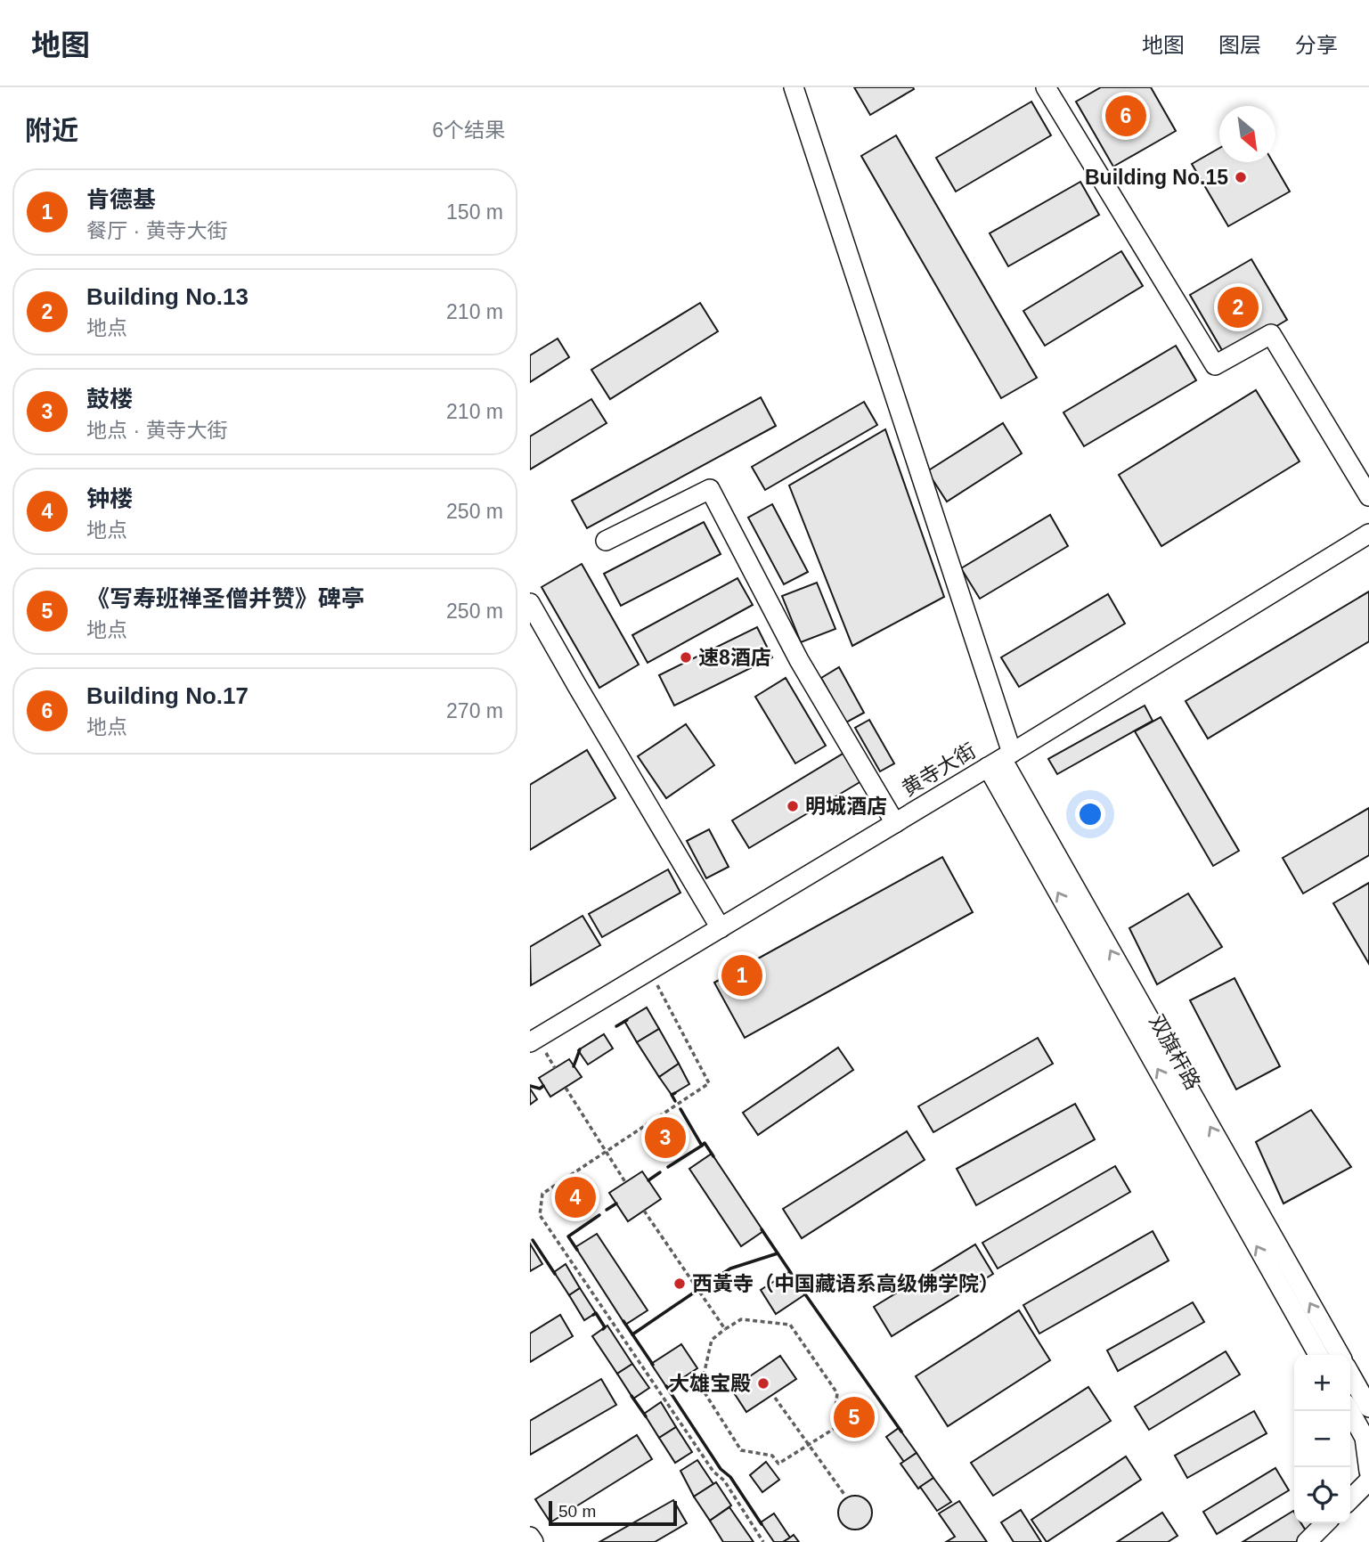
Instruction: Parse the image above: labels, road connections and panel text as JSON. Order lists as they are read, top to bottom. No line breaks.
{"streets":{"street":["黄寺大街","双旗杆路"]},"crossings":[["黄寺大街","双旗杆路"]],"places":["Building No.15","速8酒店","明城酒店","西黃寺（中国藏语系高级佛学院）","大雄宝殿"],"scale_bar":"50 m","north":"bottom right","page":{"header":"地图","nav":["地图","图层","分享"],"heading":["附近","6个结果"],"pins":["6","2","1","3","4","5"],"list":[{"mark":"1","name":"肯德基","note":"餐厅 · 黄寺大街","value":"150 m"},{"mark":"2","name":"Building No.13","note":"地点","value":"210 m"},{"mark":"3","name":"鼓楼","note":"地点 · 黄寺大街","value":"210 m"},{"mark":"4","name":"钟楼","note":"地点","value":"250 m"},{"mark":"5","name":"《写寿班禅圣僧并赞》碑亭","note":"地点","value":"250 m"},{"mark":"6","name":"Building No.17","note":"地点","value":"270 m"}],"map_buttons":["+","−"],"scale":"50 m"}}
